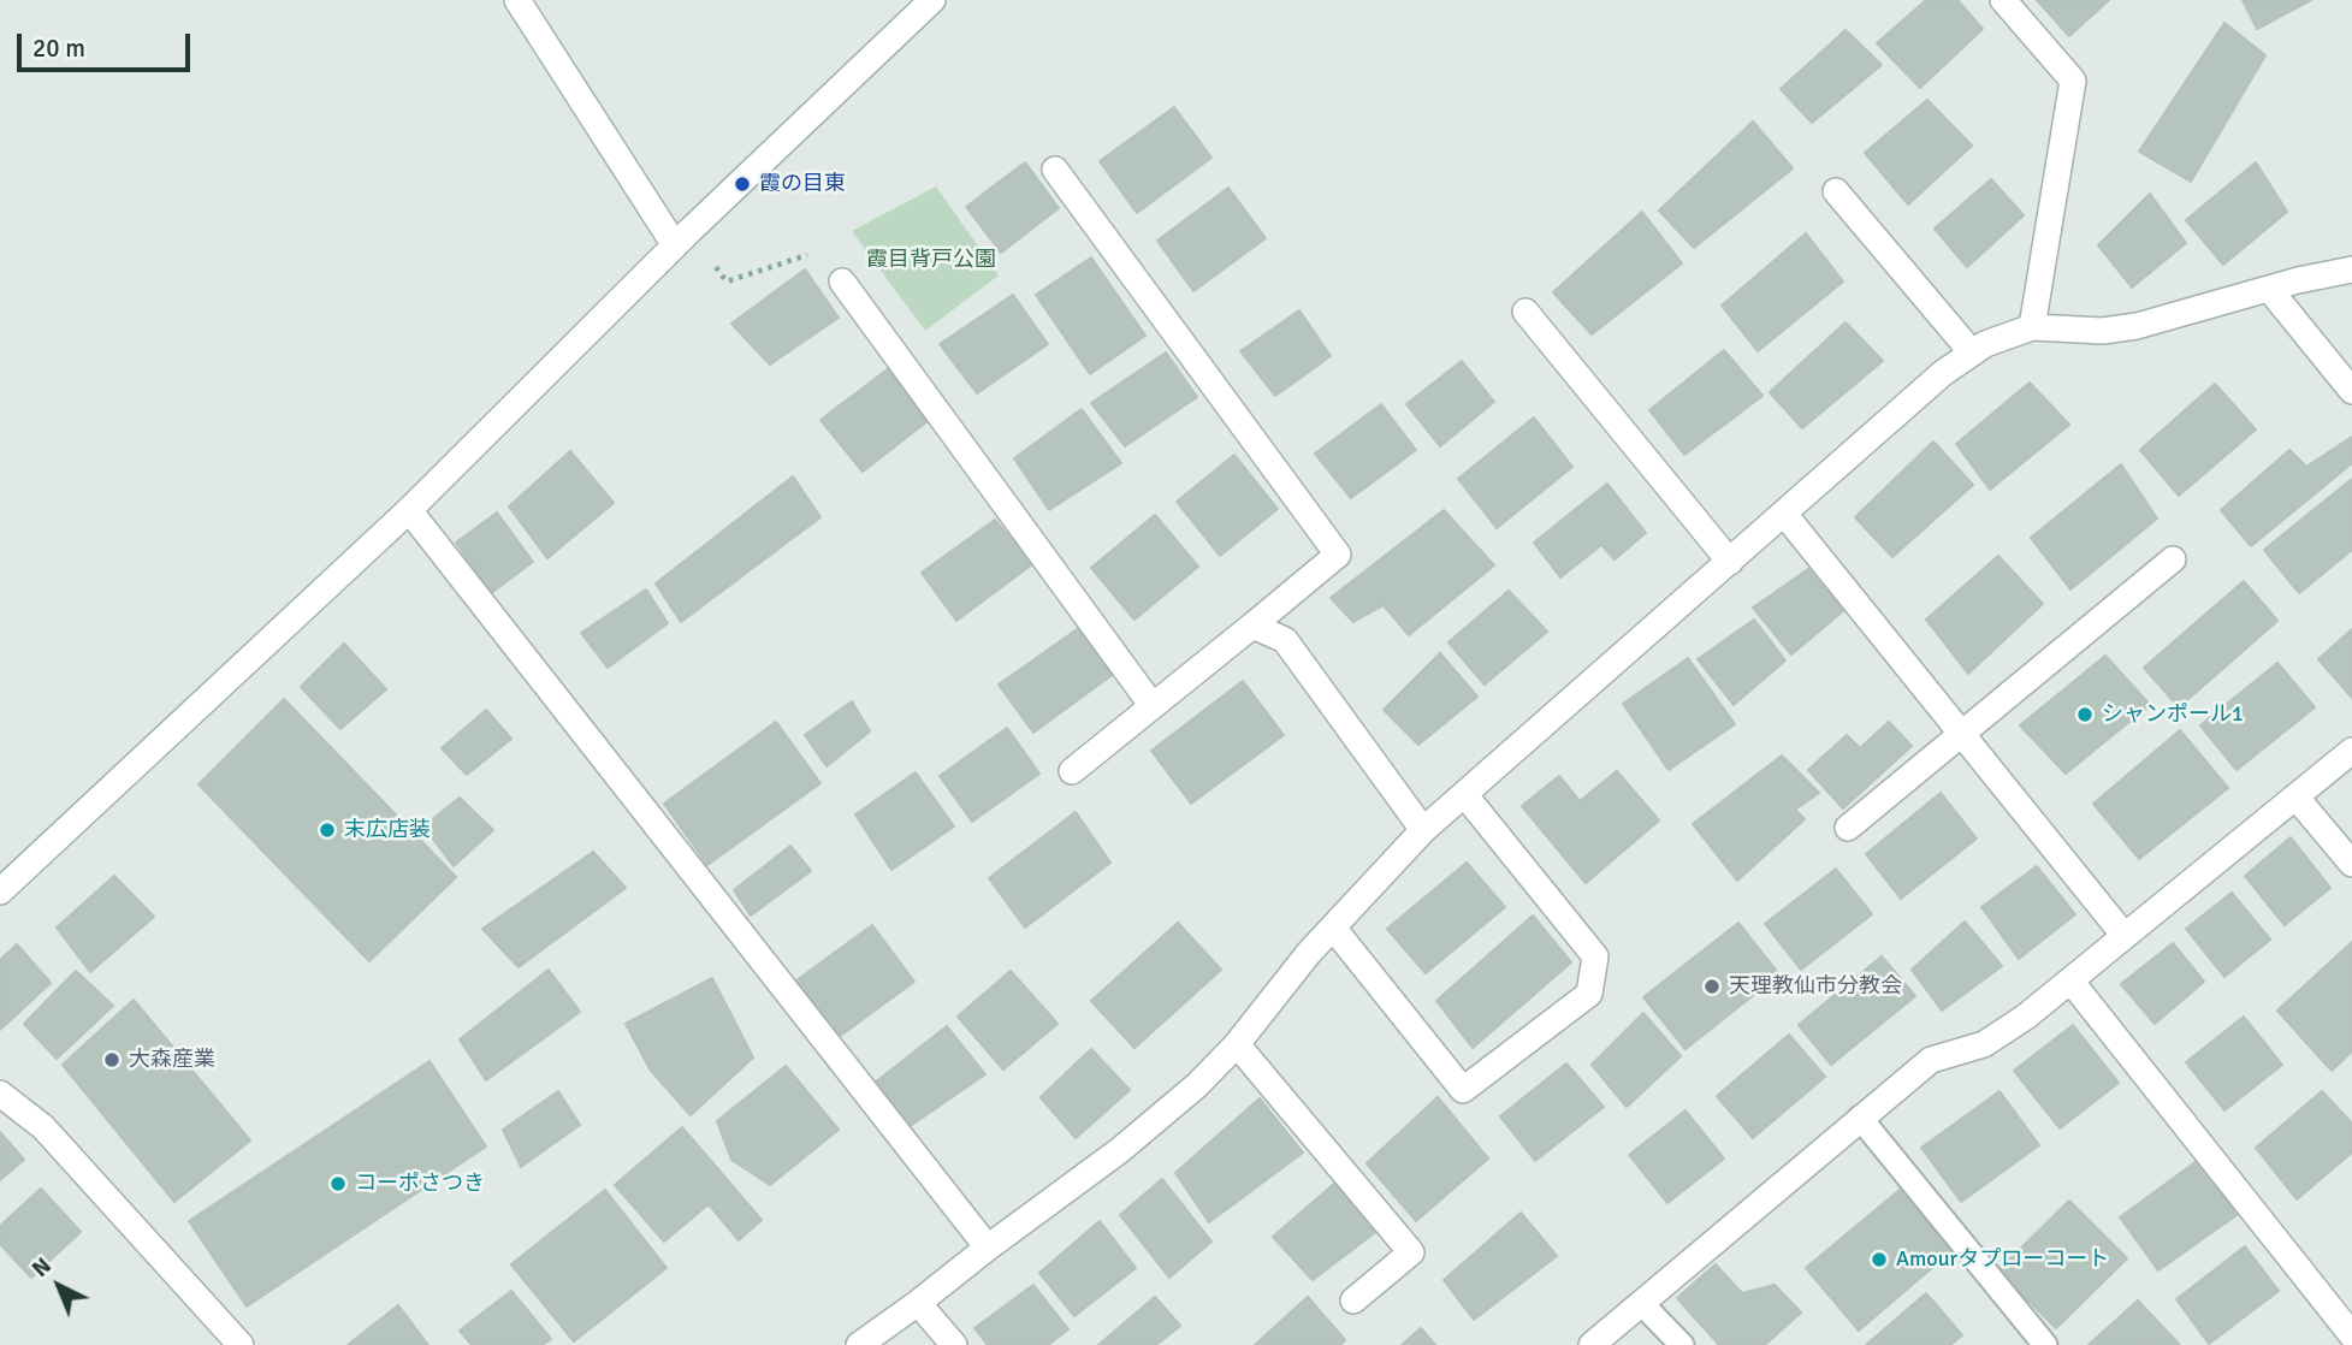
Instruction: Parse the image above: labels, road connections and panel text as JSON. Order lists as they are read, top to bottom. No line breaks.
{"parks":["霞目背戸公園"],"places":["霞の目東","シャンポール1","末広店装","天理教仙市分教会","大森産業","コーポさつき","Amourタプローコート"],"scale_bar":"20 m","north":"top left"}
